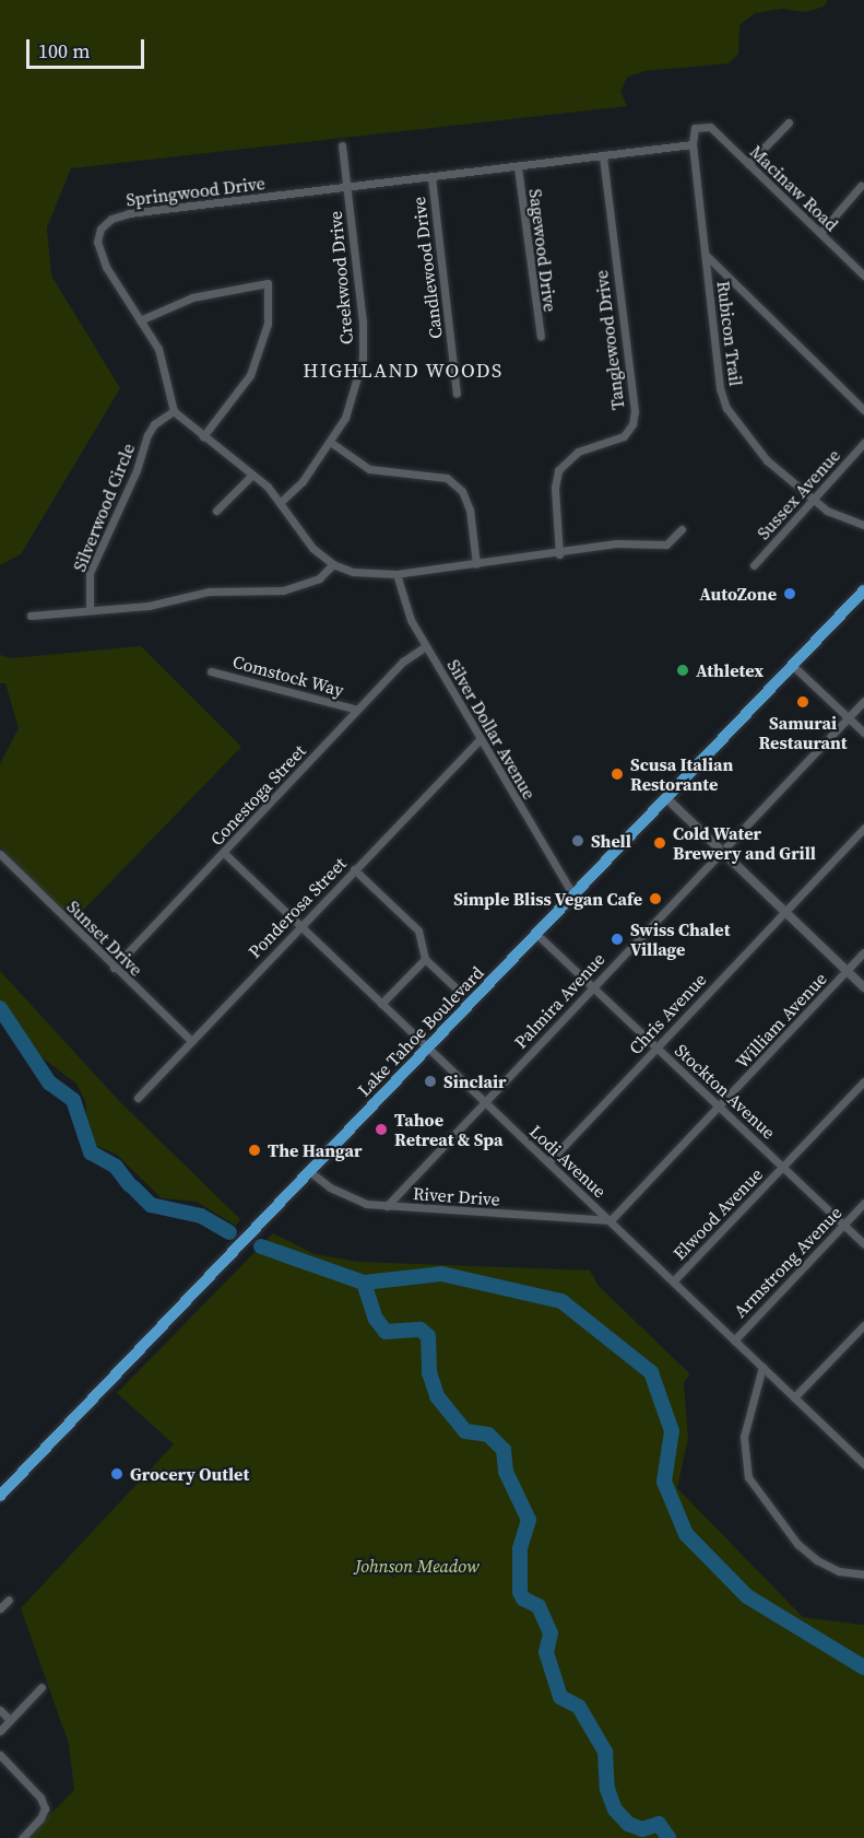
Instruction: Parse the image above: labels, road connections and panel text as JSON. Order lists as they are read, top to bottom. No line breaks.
{"streets":{"highway":["Lake Tahoe Boulevard"],"street":["Macinaw Road","Springwood Drive","Sagewood Drive","Candlewood Drive","Creekwood Drive","Rubicon Trail","Tanglewood Drive","Sussex Avenue","Silverwood Circle","Comstock Way","Silver Dollar Avenue","Conestoga Street","Ponderosa Street","Sunset Drive","Palmira Avenue","Chris Avenue","William Avenue","Stockton Avenue","Lodi Avenue","River Drive","Elwood Avenue","Armstrong Avenue"]},"crossings":[["Macinaw Road","Springwood Drive"],["Macinaw Road","Rubicon Trail"],["Springwood Drive","Sagewood Drive"],["Springwood Drive","Candlewood Drive"],["Springwood Drive","Creekwood Drive"],["Springwood Drive","Rubicon Trail"],["Springwood Drive","Tanglewood Drive"],["Springwood Drive","Silverwood Circle"],["Rubicon Trail","Sussex Avenue"],["Comstock Way","Conestoga Street"],["Silver Dollar Avenue","Conestoga Street"],["Silver Dollar Avenue","Ponderosa Street"],["Silver Dollar Avenue","Lake Tahoe Boulevard"],["Conestoga Street","Sunset Drive"],["Conestoga Street","Lodi Avenue"],["Ponderosa Street","Sunset Drive"],["Ponderosa Street","Lodi Avenue"],["Palmira Avenue","Stockton Avenue"],["Palmira Avenue","Lodi Avenue"],["Palmira Avenue","River Drive"],["Chris Avenue","Stockton Avenue"],["Chris Avenue","Lodi Avenue"],["William Avenue","Stockton Avenue"],["William Avenue","Lodi Avenue"],["William Avenue","River Drive"],["Lake Tahoe Boulevard","Stockton Avenue"],["Lake Tahoe Boulevard","Lodi Avenue"],["Lake Tahoe Boulevard","River Drive"],["Stockton Avenue","Elwood Avenue"],["Stockton Avenue","Armstrong Avenue"],["Lodi Avenue","River Drive"],["Lodi Avenue","Elwood Avenue"],["Lodi Avenue","Armstrong Avenue"]],"districts":["HIGHLAND WOODS"],"parks":["Johnson Meadow"],"places":["AutoZone","Athletex","Samurai Restaurant","Scusa Italian Restorante","Shell","Cold Water Brewery and Grill","Simple Bliss Vegan Cafe","Swiss Chalet Village","Sinclair","Tahoe Retreat & Spa","The Hangar","Grocery Outlet"],"scale_bar":"100 m"}
